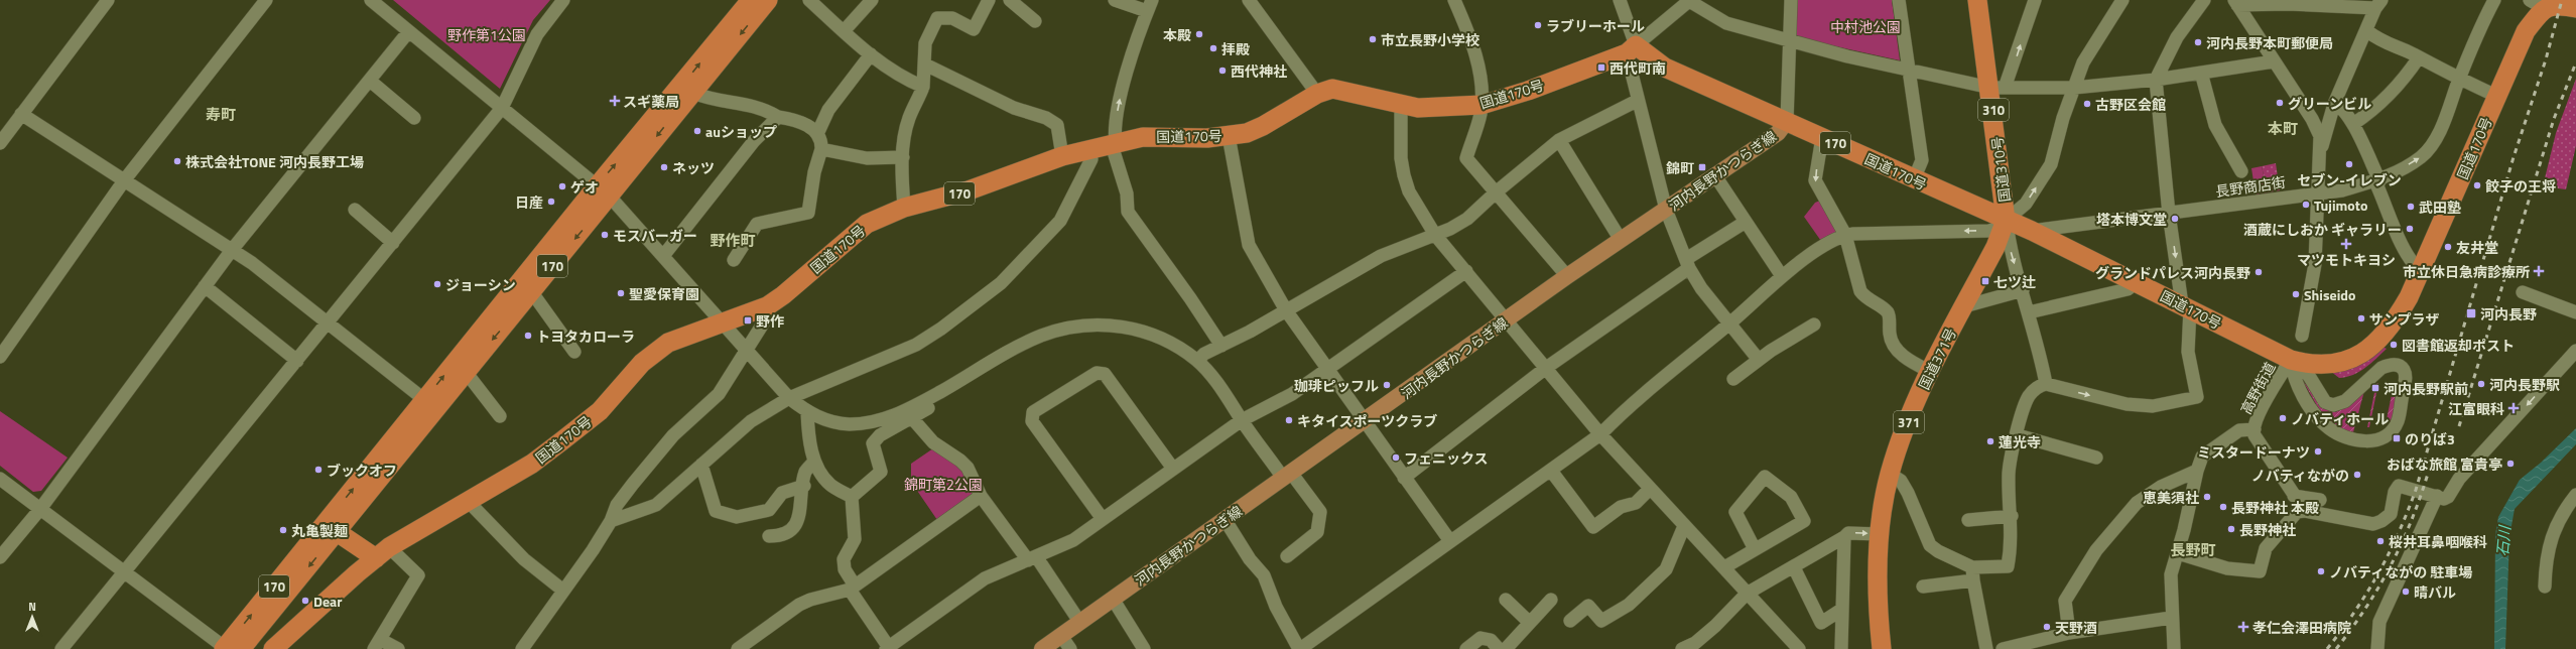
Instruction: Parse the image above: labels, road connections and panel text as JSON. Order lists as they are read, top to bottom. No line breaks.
{"streets":{"highway":["国道170号","310","170","国道310号","国道371号","371"],"main road":["河内長野かつらぎ線"],"street":["長野商店街","高野街道"]},"crossings":[["国道170号","国道310号"],["国道170号","河内長野かつらぎ線"],["国道170号","長野商店街"],["国道170号","国道371号"],["国道170号","高野街道"],["国道310号","国道371号"]],"districts":["寿町","本町","野作町","長野町"],"water":["石川"],"parks":["中村池公園","野作第1公園","錦町第2公園"],"places":{"other":["ラブリーホール","本殿","市立長野小学校","河内長野本町郵便局","拝殿","西代神社","グリーンビル","古野区会館","auショップ","株式会社TONE 河内長野工場","セブン-イレブン","ネッツ","餃子の王将","ゲオ","日産","Tujimoto","武田塾","塔本博文堂","酒蔵にしおか ギャラリー","モスバーガー","友井堂","グランドパレス河内長野","ジョーシン","聖愛保育園","Shiseido","サンプラザ","トヨタカローラ","図書館返却ポスト","河内長野駅","珈琲ピッフル","ノバティホール","キタイスポーツクラブ","蓮光寺","ミスタードーナツ","フェニックス","おばな旅館 富貴亭","ブックオフ","ノバティながの","恵美須社","長野神社 本殿","長野神社","丸亀製麺","桜井耳鼻咽喉科","ノバティながの 駐車場","晴バル","Dear","天野酒"],"transit":["西代町南","錦町","七ツ辻","河内長野","野作","河内長野駅前","のりば3"],"health":["スギ薬局","マツモトキヨシ","市立休日急病診療所","江富眼科","孝仁会澤田病院"]},"north":"top"}
